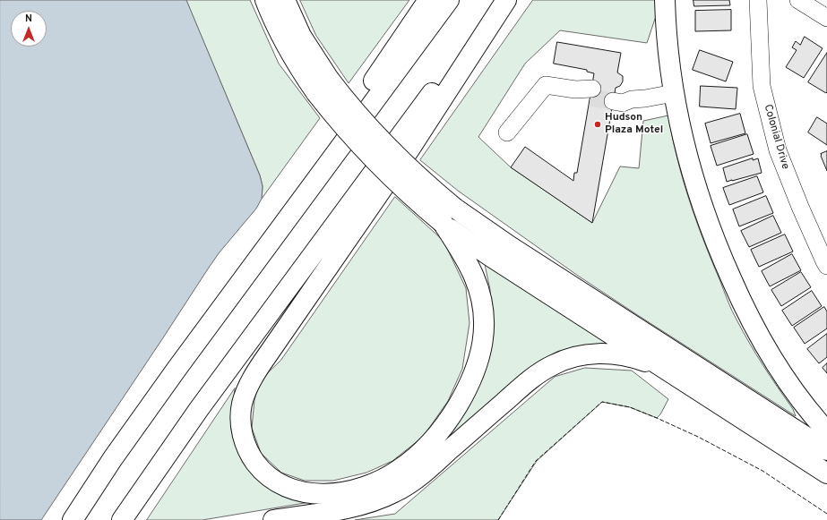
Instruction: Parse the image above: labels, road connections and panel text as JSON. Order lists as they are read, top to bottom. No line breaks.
{"streets":{"street":["Colonial Drive"]},"places":["Hudson Plaza Motel"],"north":"top"}
